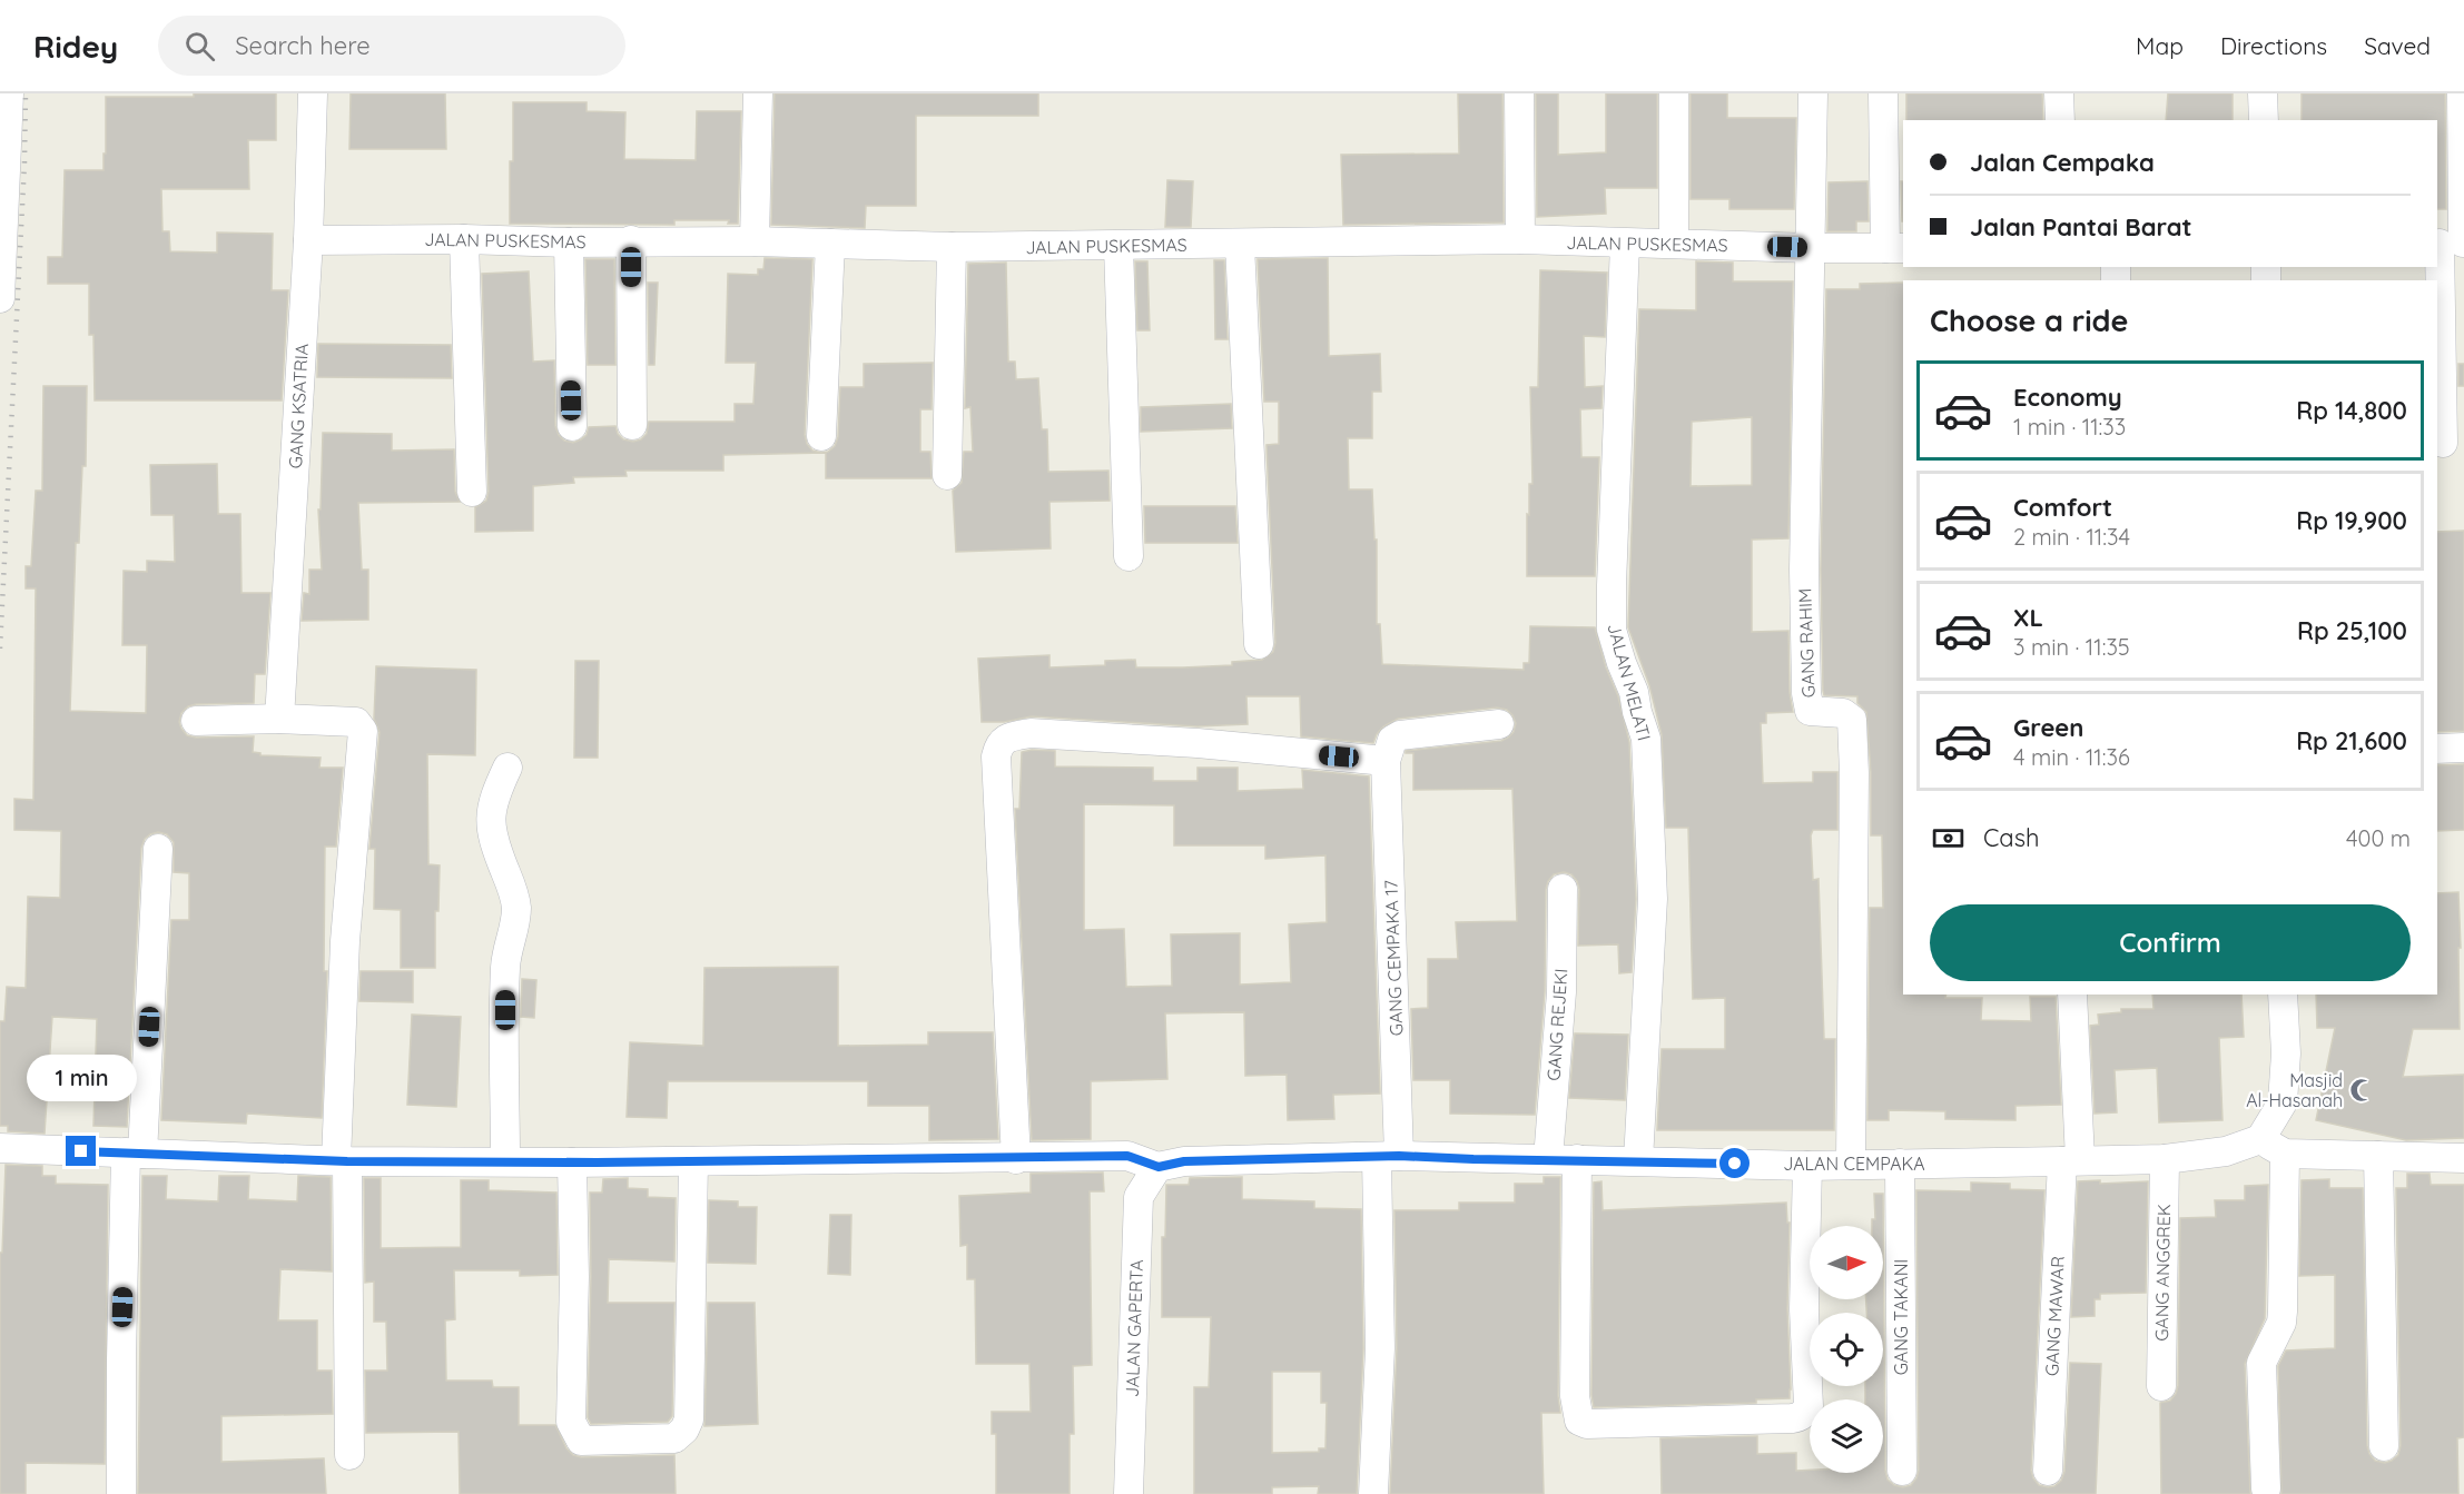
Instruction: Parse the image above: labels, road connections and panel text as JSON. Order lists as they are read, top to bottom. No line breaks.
{"streets":{"street":["JALAN PUSKESMAS","GANG KSATRIA","GANG RAHIM","JALAN MELATI","GANG CEMPAKA 17","GANG REJEKI","JALAN CEMPAKA","GANG ANGGREK","GANG MAWAR","GANG TAKANI","JALAN GAPERTA"]},"crossings":[["JALAN PUSKESMAS","GANG KSATRIA"],["JALAN PUSKESMAS","GANG RAHIM"],["JALAN PUSKESMAS","JALAN MELATI"],["GANG RAHIM","JALAN CEMPAKA"],["JALAN MELATI","JALAN CEMPAKA"],["GANG CEMPAKA 17","JALAN CEMPAKA"],["GANG REJEKI","JALAN CEMPAKA"],["JALAN CEMPAKA","GANG ANGGREK"],["JALAN CEMPAKA","GANG MAWAR"],["JALAN CEMPAKA","GANG TAKANI"],["JALAN CEMPAKA","JALAN GAPERTA"]],"places":{"mosque":["Masjid Al-Hasanah"]},"north":"right","page":{"header":"Ridey","search":"Search here","nav":["Map","Directions","Saved"],"banner":["Jalan Cempaka","Jalan Pantai Barat"],"heading":"Choose a ride","list":[{"name":"Economy","note":"1 min · 11:33","value":"Rp 14,800"},{"name":"Comfort","note":"2 min · 11:34","value":"Rp 19,900"},{"name":"XL","note":"3 min · 11:35","value":"Rp 25,100"},{"name":"Green","note":"4 min · 11:36","value":"Rp 21,600"}],"pay":["Cash","400 m"],"buttons":"Confirm","bubble":"1 min"}}
